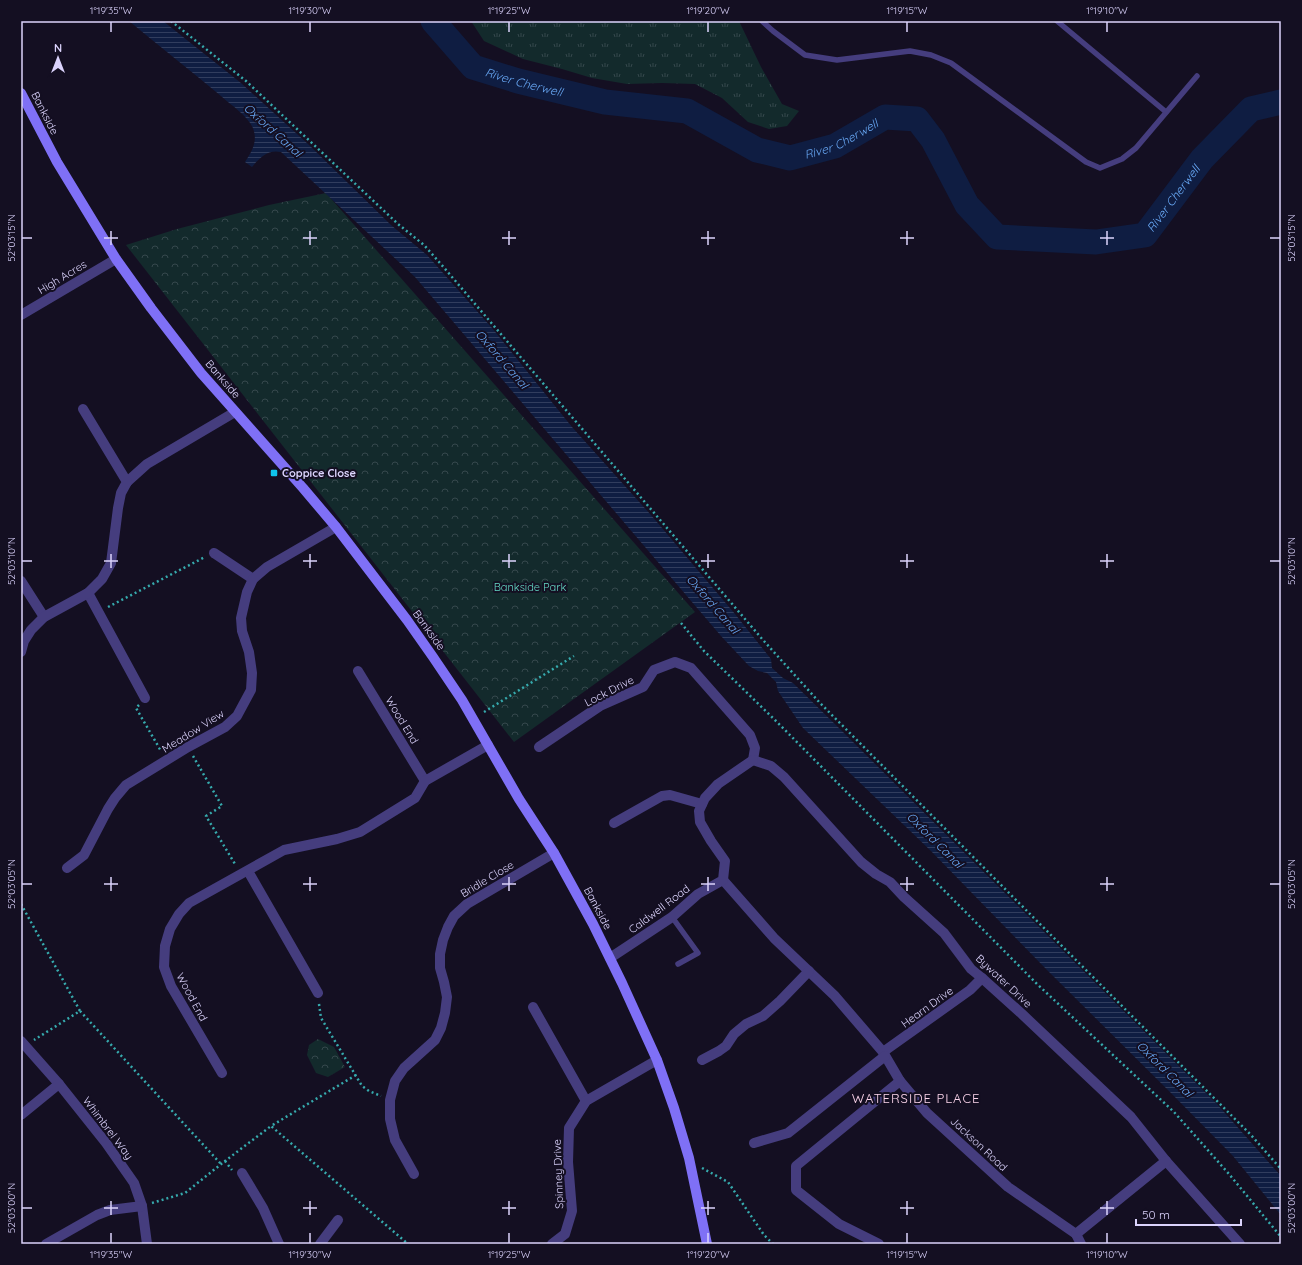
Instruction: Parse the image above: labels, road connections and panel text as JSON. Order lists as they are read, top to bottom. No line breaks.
{"streets":{"street":["Bankside","High Acres","Lock Drive","Wood End","Meadow View","Bridle Close","Caldwell Road","Bywater Drive","Hearn Drive","Whimbrel Way","Jackson Road","Spinney Drive"]},"crossings":[["Bankside","High Acres"],["Bankside","Wood End"],["Bankside","Meadow View"],["Bankside","Bridle Close"],["Bankside","Caldwell Road"],["Bankside","Spinney Drive"],["Lock Drive","Bywater Drive"],["Bywater Drive","Hearn Drive"],["Hearn Drive","Jackson Road"]],"districts":["WATERSIDE PLACE"],"water":["River Cherwell","Oxford Canal"],"parks":["Bankside Park"],"places":{"transit":["Coppice Close"]},"scale_bar":"50 m","north":"top","coordinates":["1°19'35\"W","1°19'30\"W","1°19'25\"W","1°19'20\"W","1°19'15\"W","1°19'10\"W","52°03'15\"N","52°03'10\"N","52°03'05\"N","52°03'00\"N"]}
